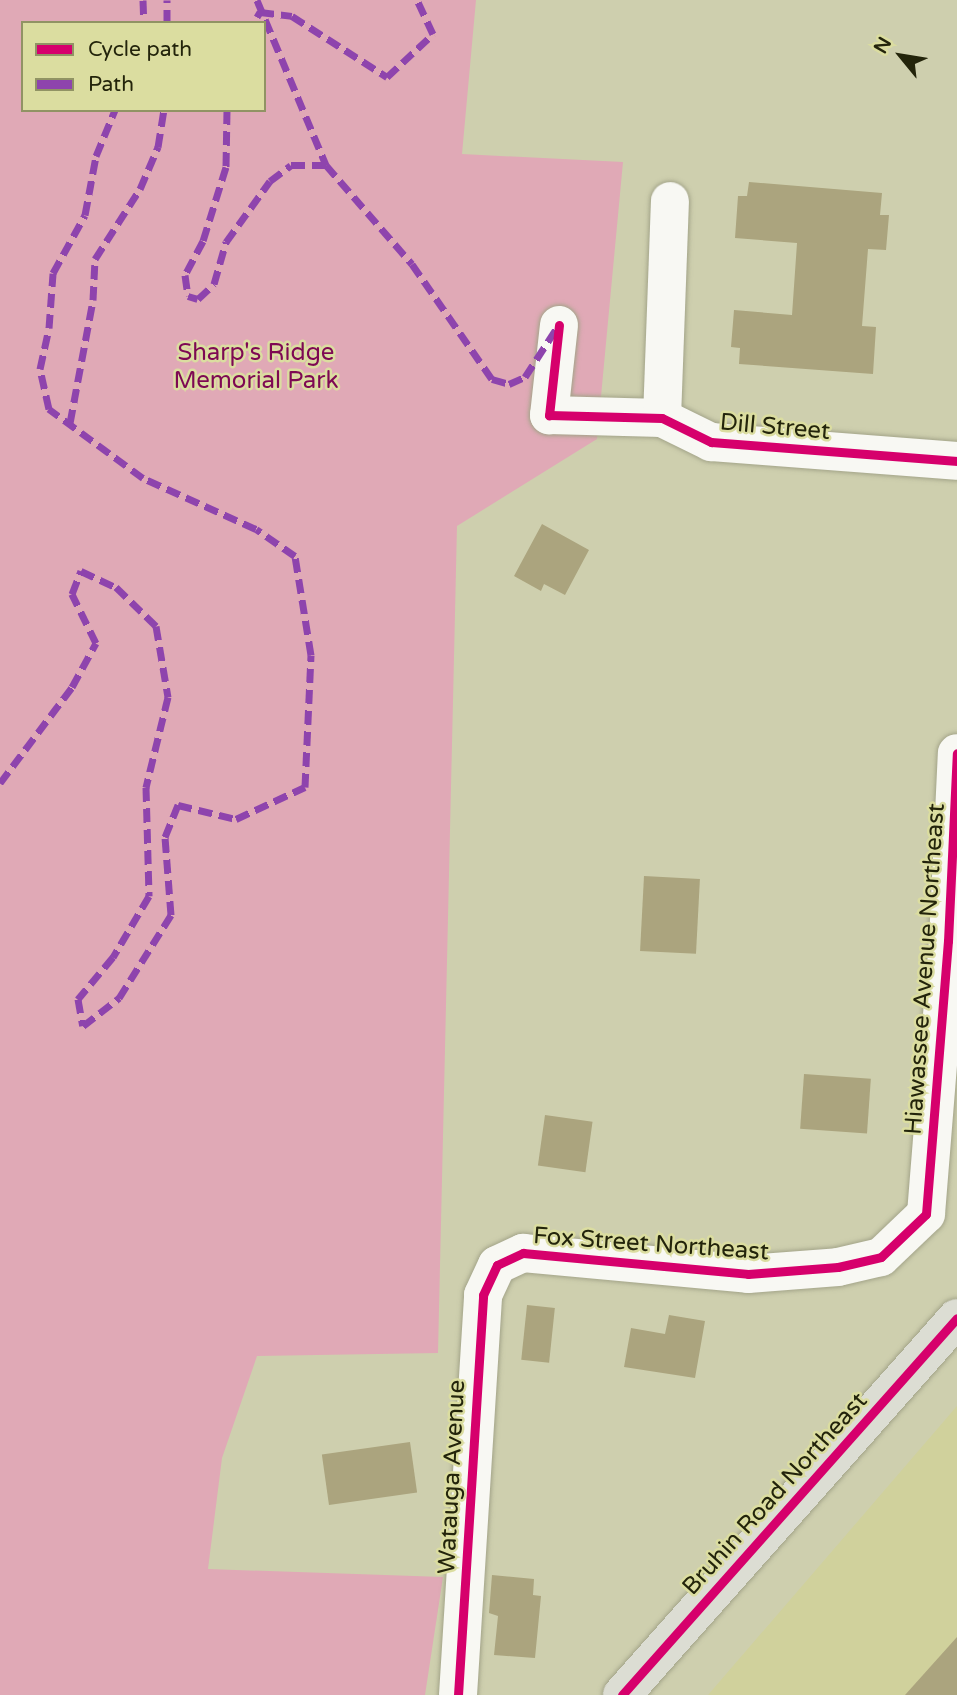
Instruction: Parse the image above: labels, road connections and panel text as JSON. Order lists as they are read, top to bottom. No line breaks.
{"streets":{"main road":["Bruhin Road Northeast"],"street":["Dill Street","Hiawassee Avenue Northeast","Fox Street Northeast","Watauga Avenue"]},"crossings":[["Hiawassee Avenue Northeast","Fox Street Northeast"],["Fox Street Northeast","Watauga Avenue"]],"parks":["Sharp's Ridge Memorial Park"],"legend":["Cycle path","Path"],"north":"top left"}
